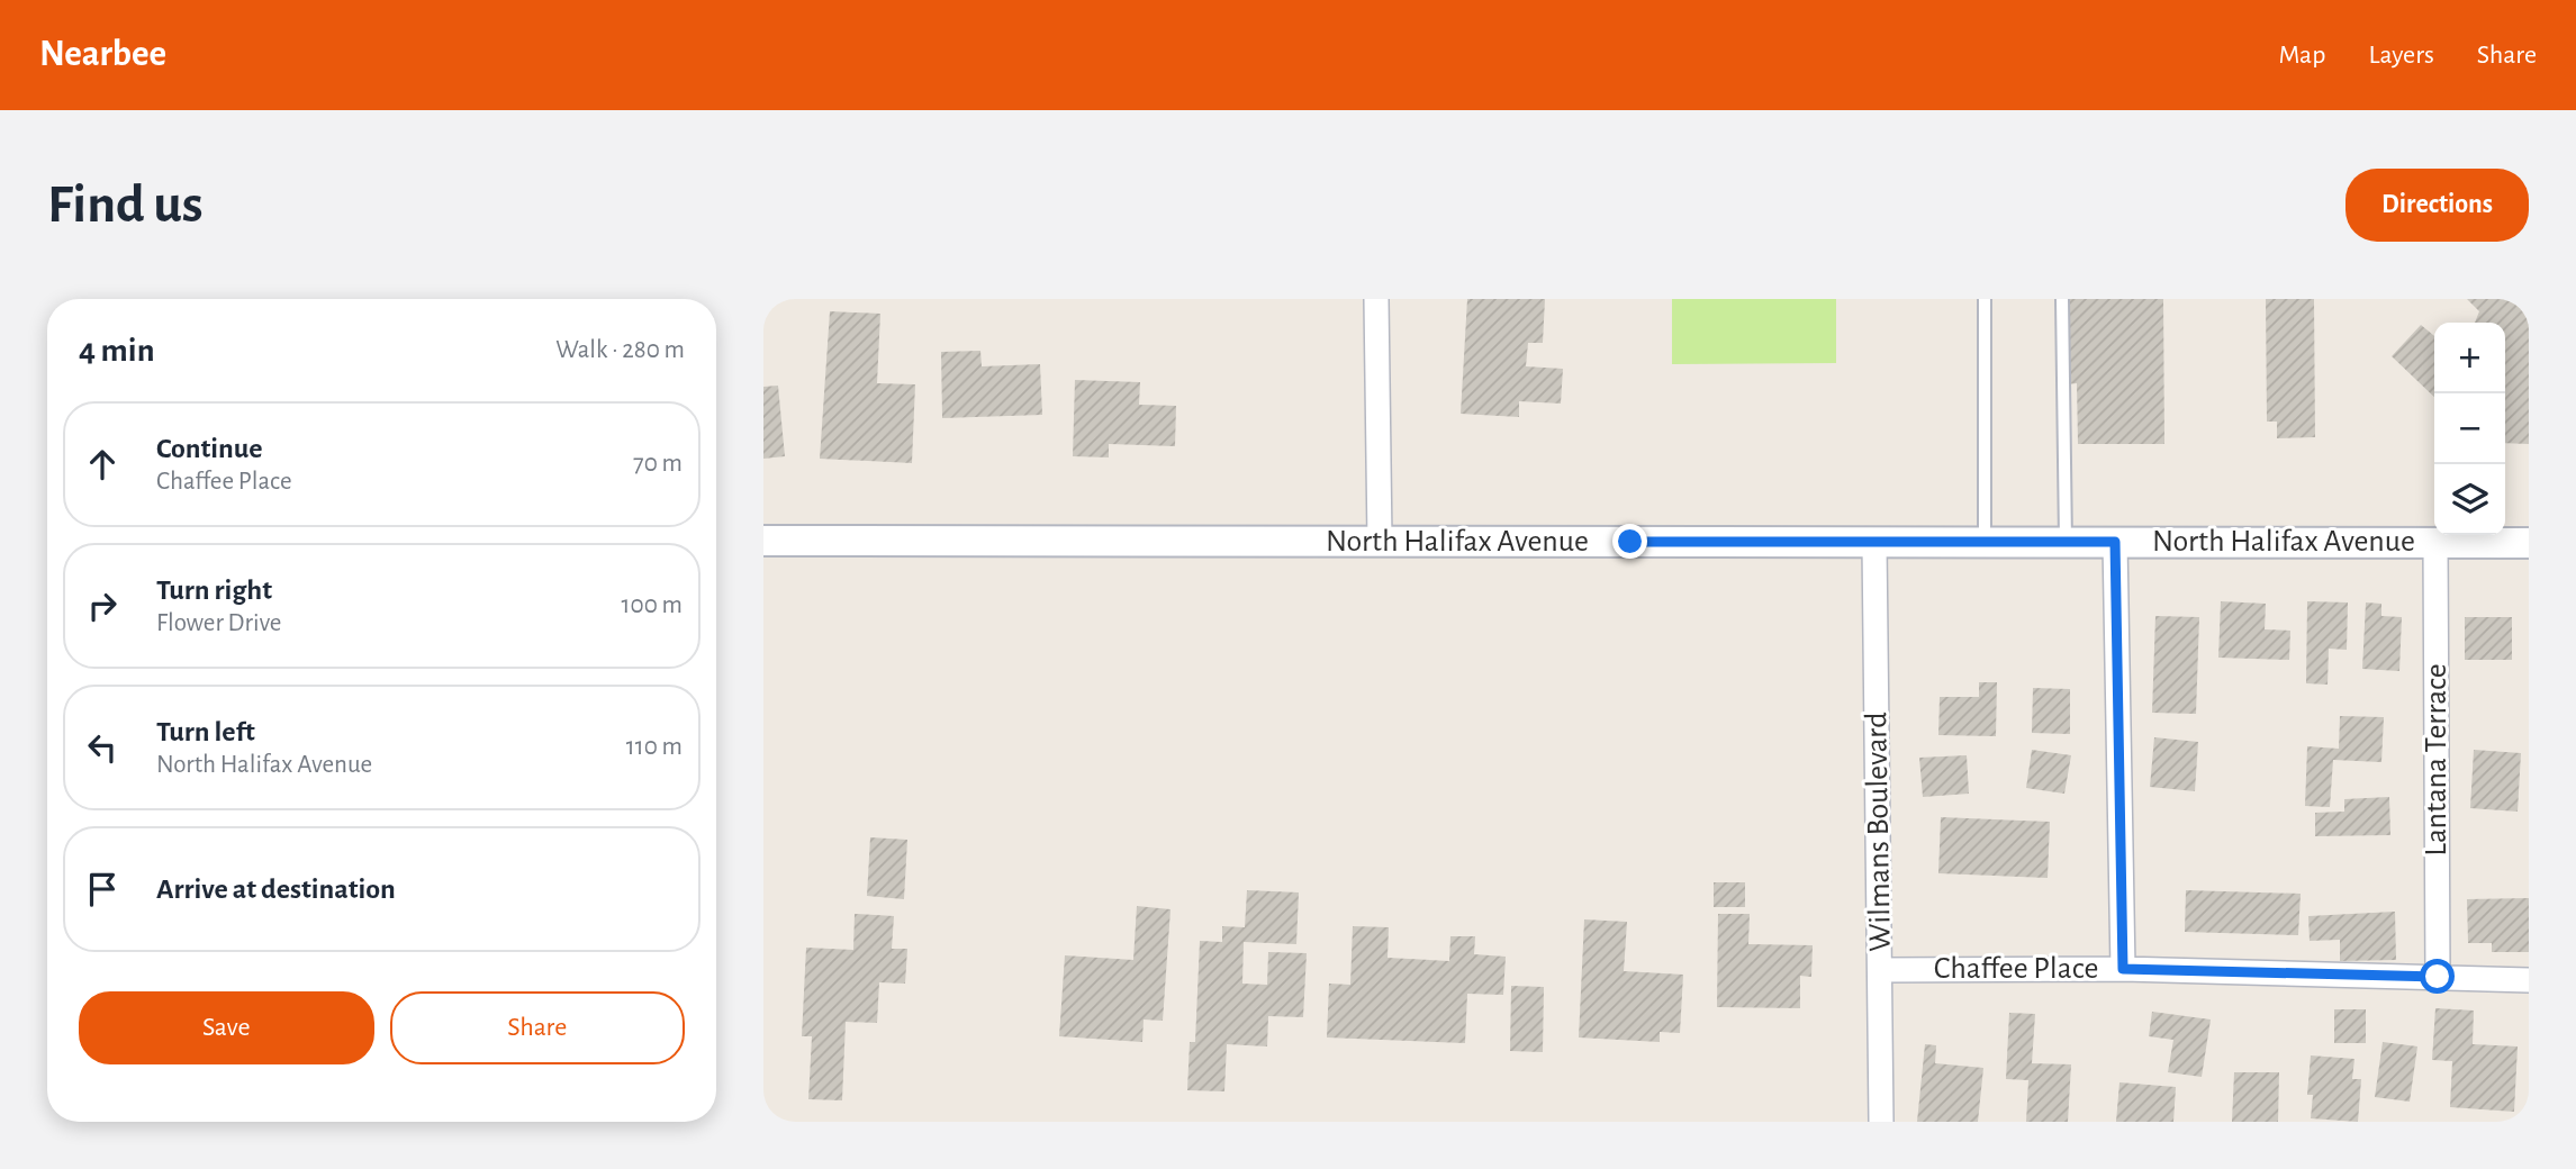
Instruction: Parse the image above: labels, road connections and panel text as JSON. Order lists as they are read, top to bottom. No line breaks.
{"streets":{"street":["North Halifax Avenue","Lantana Terrace","Wilmans Boulevard","Chaffee Place"]},"crossings":[["North Halifax Avenue","Lantana Terrace"],["North Halifax Avenue","Wilmans Boulevard"],["Lantana Terrace","Chaffee Place"],["Wilmans Boulevard","Chaffee Place"]],"page":{"header":"Nearbee","nav":["Map","Layers","Share"],"buttons":["Directions",["Save","Share"]],"title":"Find us","heading":["4 min","Walk · 280 m"],"map_buttons":["+","−"],"list":[["Continue","Chaffee Place","70 m"],["Turn right","Flower Drive","100 m"],["Turn left","North Halifax Avenue","110 m"],"Arrive at destination"]}}
